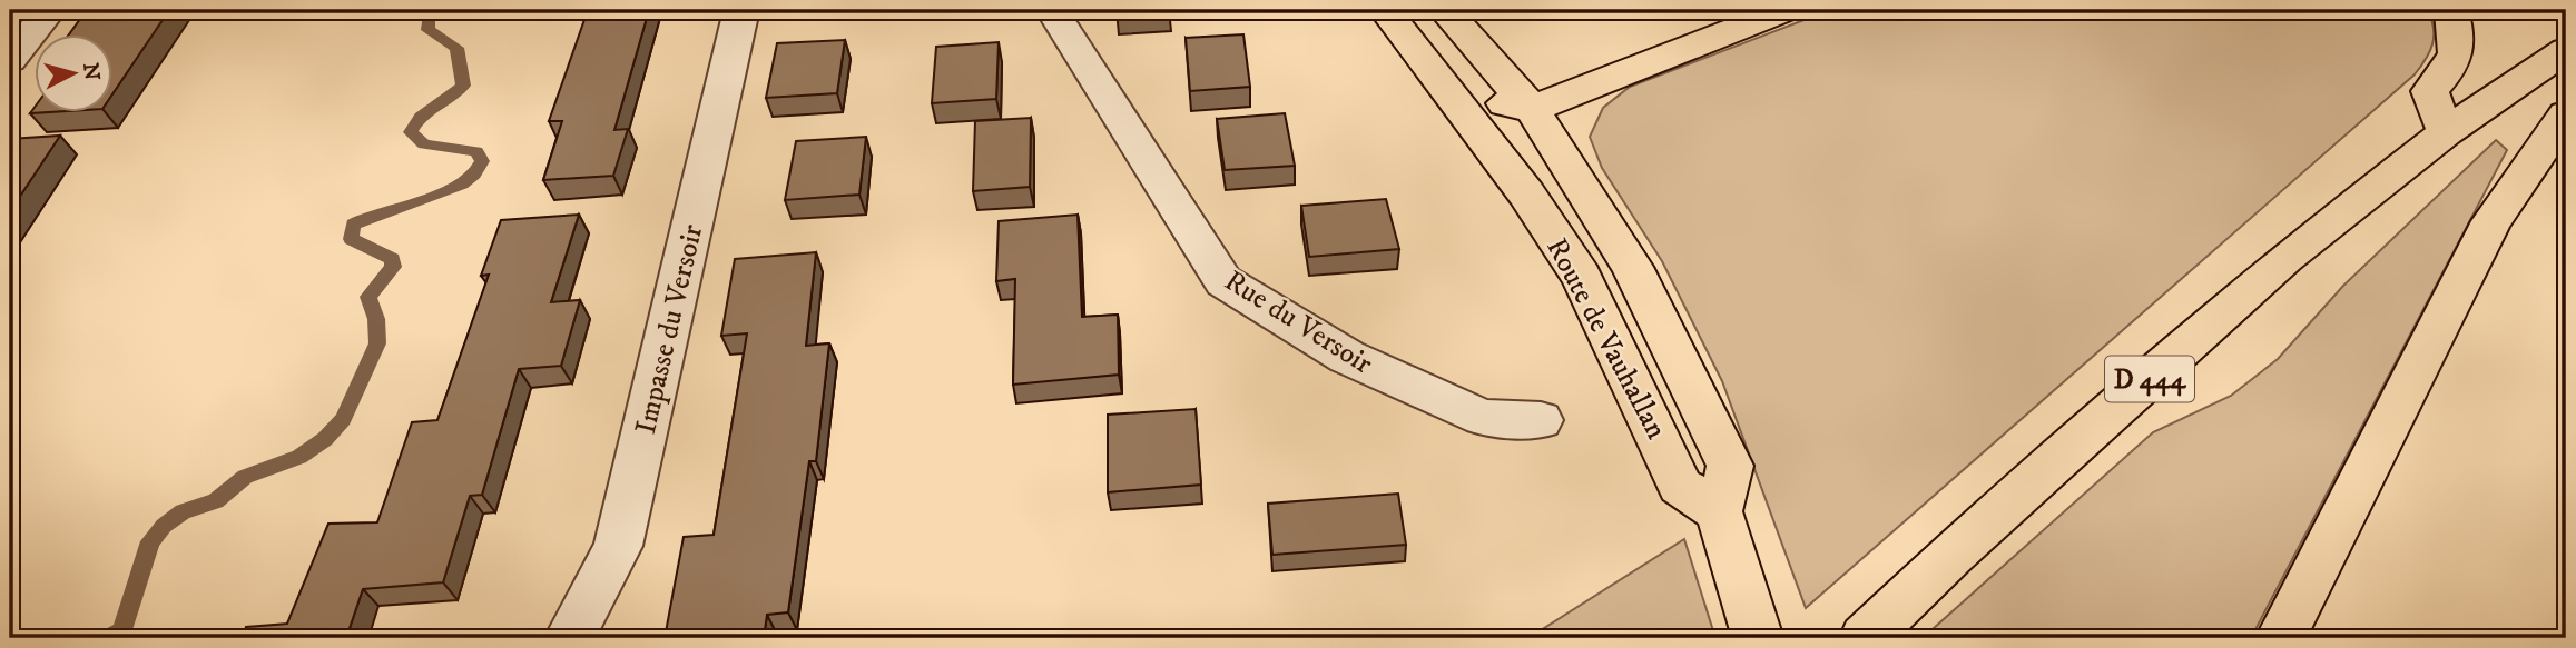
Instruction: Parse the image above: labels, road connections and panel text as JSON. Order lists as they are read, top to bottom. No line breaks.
{"streets":{"main road":["Route de Vauhallan","D 444"],"street":["Rue du Versoir","Impasse du Versoir"]},"north":"right"}
